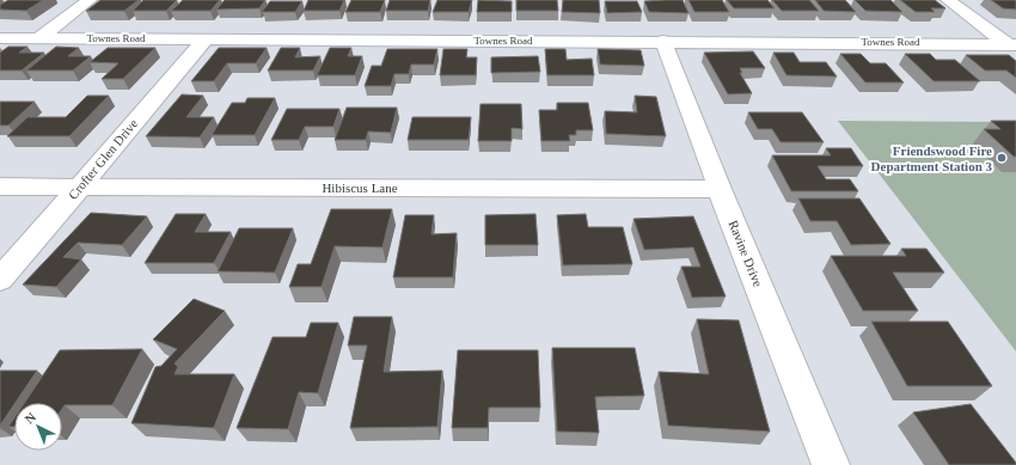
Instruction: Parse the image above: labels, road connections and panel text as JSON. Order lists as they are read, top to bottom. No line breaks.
{"streets":{"street":["Townes Road","Crofter Glen Drive","Hibiscus Lane","Ravine Drive"]},"crossings":[["Townes Road","Crofter Glen Drive"],["Townes Road","Ravine Drive"],["Crofter Glen Drive","Hibiscus Lane"],["Hibiscus Lane","Ravine Drive"]],"places":["Friendswood Fire Department Station 3"],"north":"top left"}
